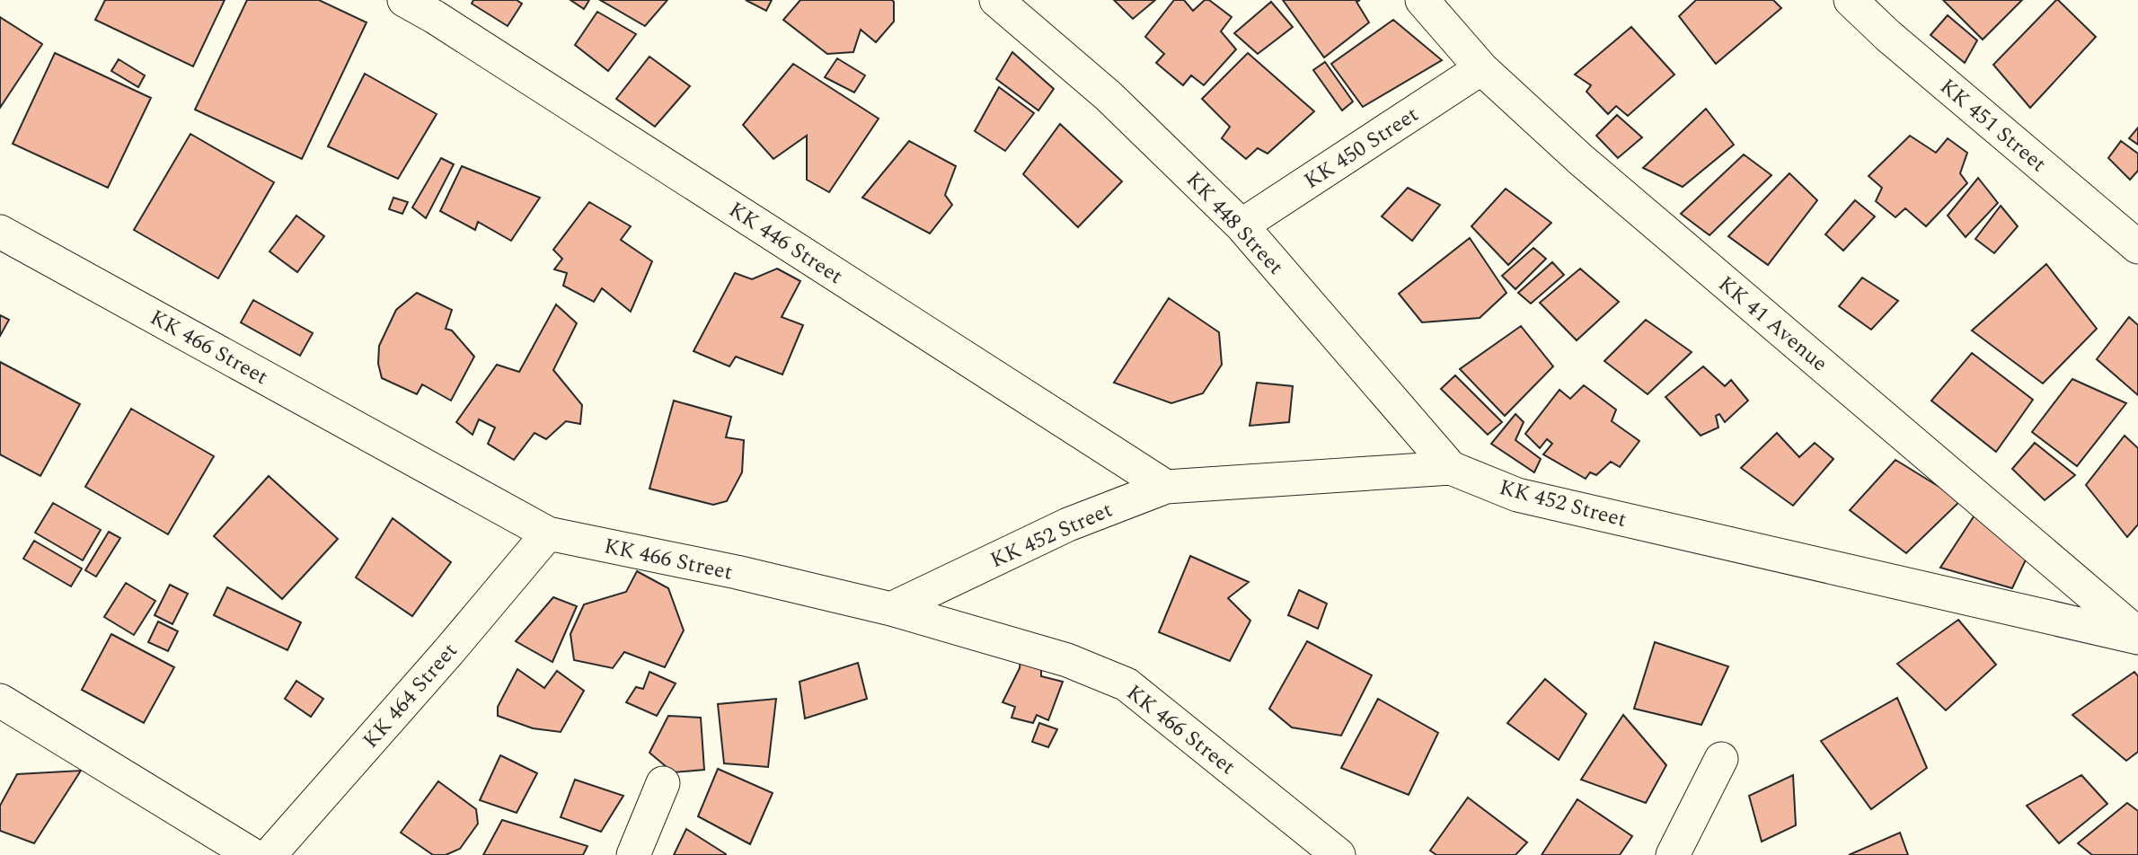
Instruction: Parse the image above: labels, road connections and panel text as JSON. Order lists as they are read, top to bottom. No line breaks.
{"streets":{"street":["KK 451 Street","KK 450 Street","KK 448 Street","KK 446 Street","KK 41 Avenue","KK 466 Street","KK 452 Street","KK 464 Street"]},"crossings":[["KK 450 Street","KK 448 Street"],["KK 450 Street","KK 41 Avenue"],["KK 448 Street","KK 452 Street"],["KK 446 Street","KK 452 Street"],["KK 41 Avenue","KK 452 Street"],["KK 466 Street","KK 452 Street"],["KK 466 Street","KK 464 Street"]]}
